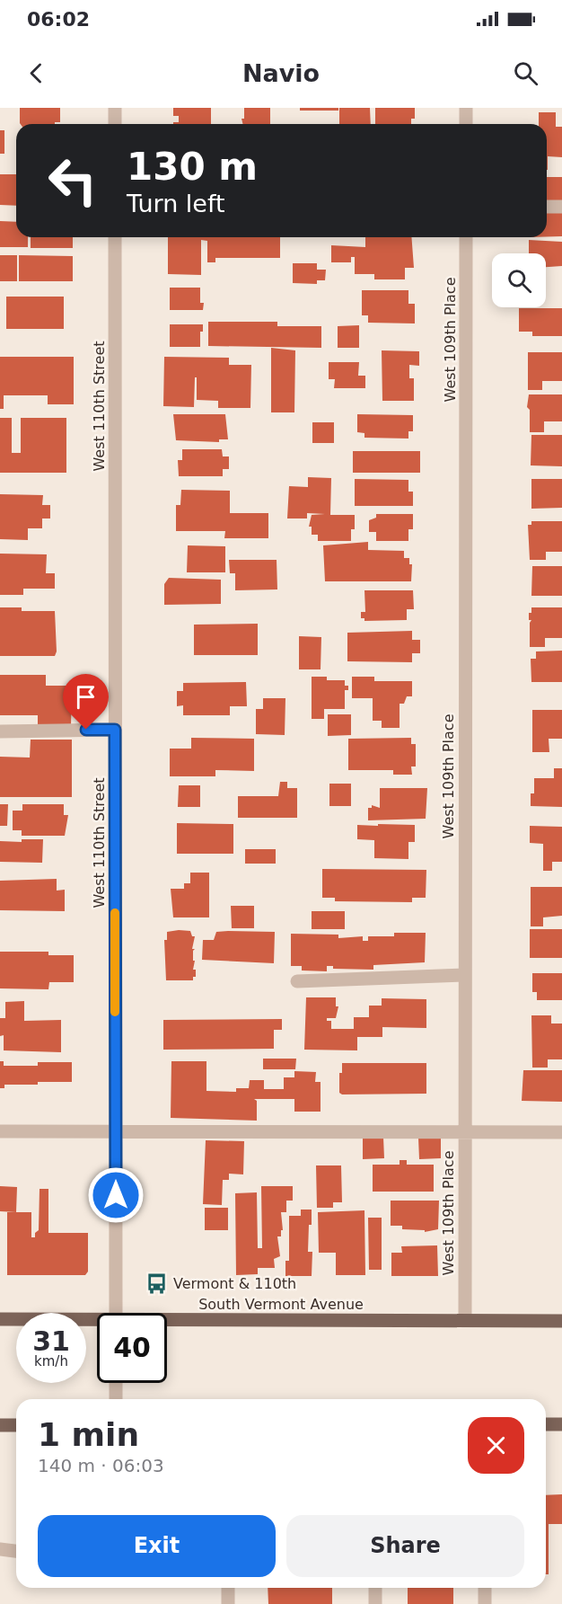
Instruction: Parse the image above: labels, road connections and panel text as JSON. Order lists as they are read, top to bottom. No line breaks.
{"streets":{"main road":["South Vermont Avenue"],"street":["West 109th Place","West 110th Street"]},"crossings":[["West 109th Place","South Vermont Avenue"]],"places":{"bus stop":["Vermont & 110th"]},"page":{"status":"06:02","header":"Navio","turn":["130 m","Turn left"],"speed":"31 km/h","limit":"40","heading":["1 min","140 m · 06:03"],"buttons":["Exit","Share"]}}
